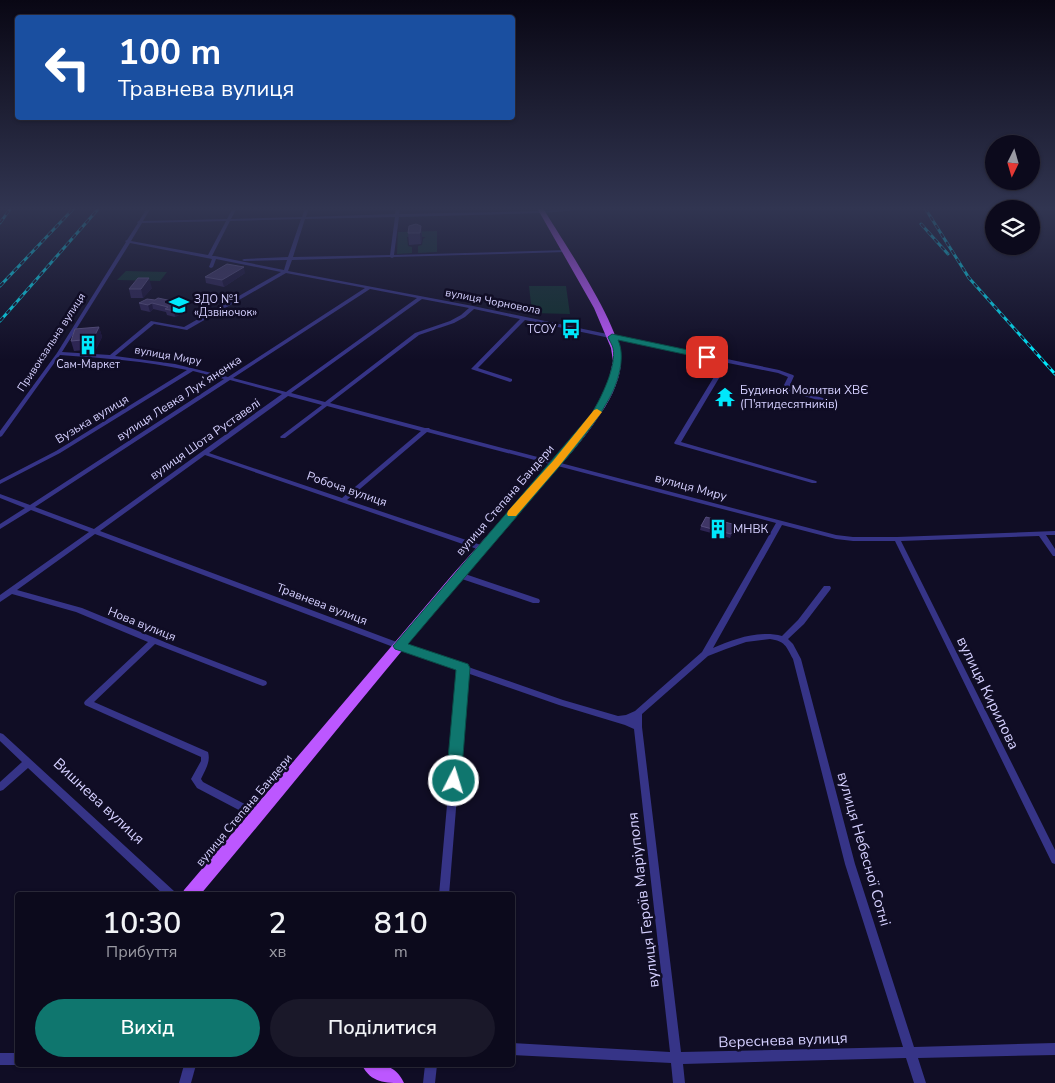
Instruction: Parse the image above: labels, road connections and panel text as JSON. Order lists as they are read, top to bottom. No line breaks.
{"streets":{"main road":["вулиця Степана Бандери"],"street":["вулиця Чорновола","Привокзальна вулиця","вулиця Миру","вулиця Левка Лукʼяненка","Вузька вулиця","вулиця Шота Руставелі","Робоча вулиця","Травнева вулиця","Нова вулиця","вулиця Кирилова","Вишнева вулиця","вулиця Небесної Сотні","вулиця Героїв Маріуполя","Вереснева вулиця"]},"crossings":[["вулиця Чорновола","вулиця Левка Лукʼяненка"],["вулиця Чорновола","вулиця Шота Руставелі"],["вулиця Чорновола","вулиця Степана Бандери"],["Привокзальна вулиця","вулиця Миру"],["вулиця Миру","вулиця Левка Лукʼяненка"],["вулиця Миру","Вузька вулиця"],["вулиця Миру","вулиця Шота Руставелі"],["вулиця Миру","вулиця Степана Бандери"],["вулиця Миру","вулиця Кирилова"],["вулиця Левка Лукʼяненка","Травнева вулиця"],["вулиця Шота Руставелі","Робоча вулиця"],["вулиця Шота Руставелі","Травнева вулиця"],["вулиця Шота Руставелі","Нова вулиця"],["Робоча вулиця","вулиця Степана Бандери"],["вулиця Степана Бандери","Травнева вулиця"],["Травнева вулиця","вулиця Героїв Маріуполя"],["вулиця Небесної Сотні","Вереснева вулиця"],["вулиця Героїв Маріуполя","Вереснева вулиця"]],"places":{"school or university":["ЗДО №1 «Дзвіночок»"],"bus stop":["ТСОУ"],"building":["Сам-Маркет","МНВК"],"temple":["Будинок Молитви ХВЄ (П'ятидесятників)"]},"north":"bottom","page":{"turn":["100 m","Травнева вулиця"],"eta":["10:30","Прибуття","2","хв","810","m"],"buttons":["Вихід","Поділитися"]}}
